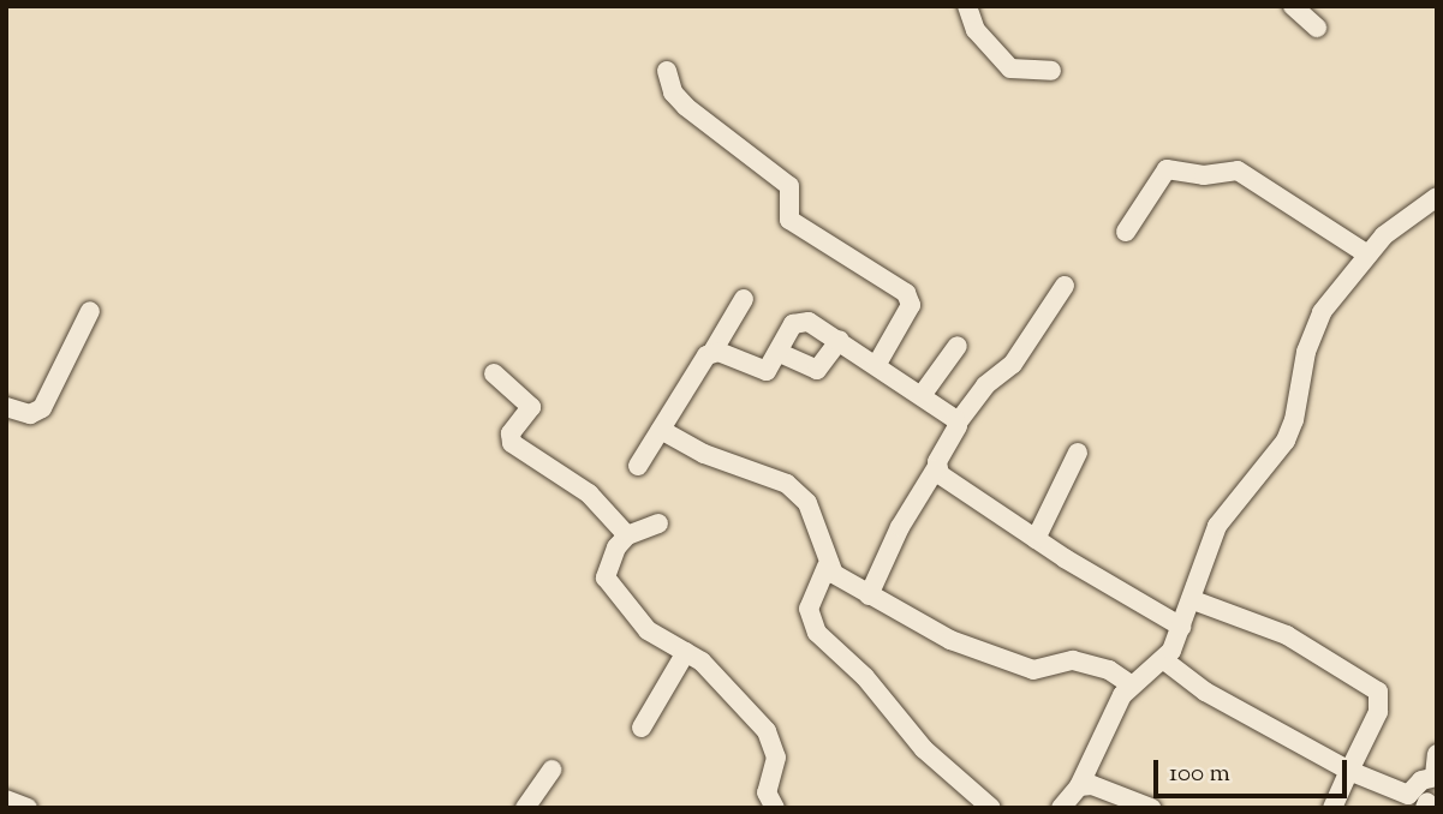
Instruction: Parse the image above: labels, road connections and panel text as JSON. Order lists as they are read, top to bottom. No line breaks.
{"scale_bar":"100 m"}
